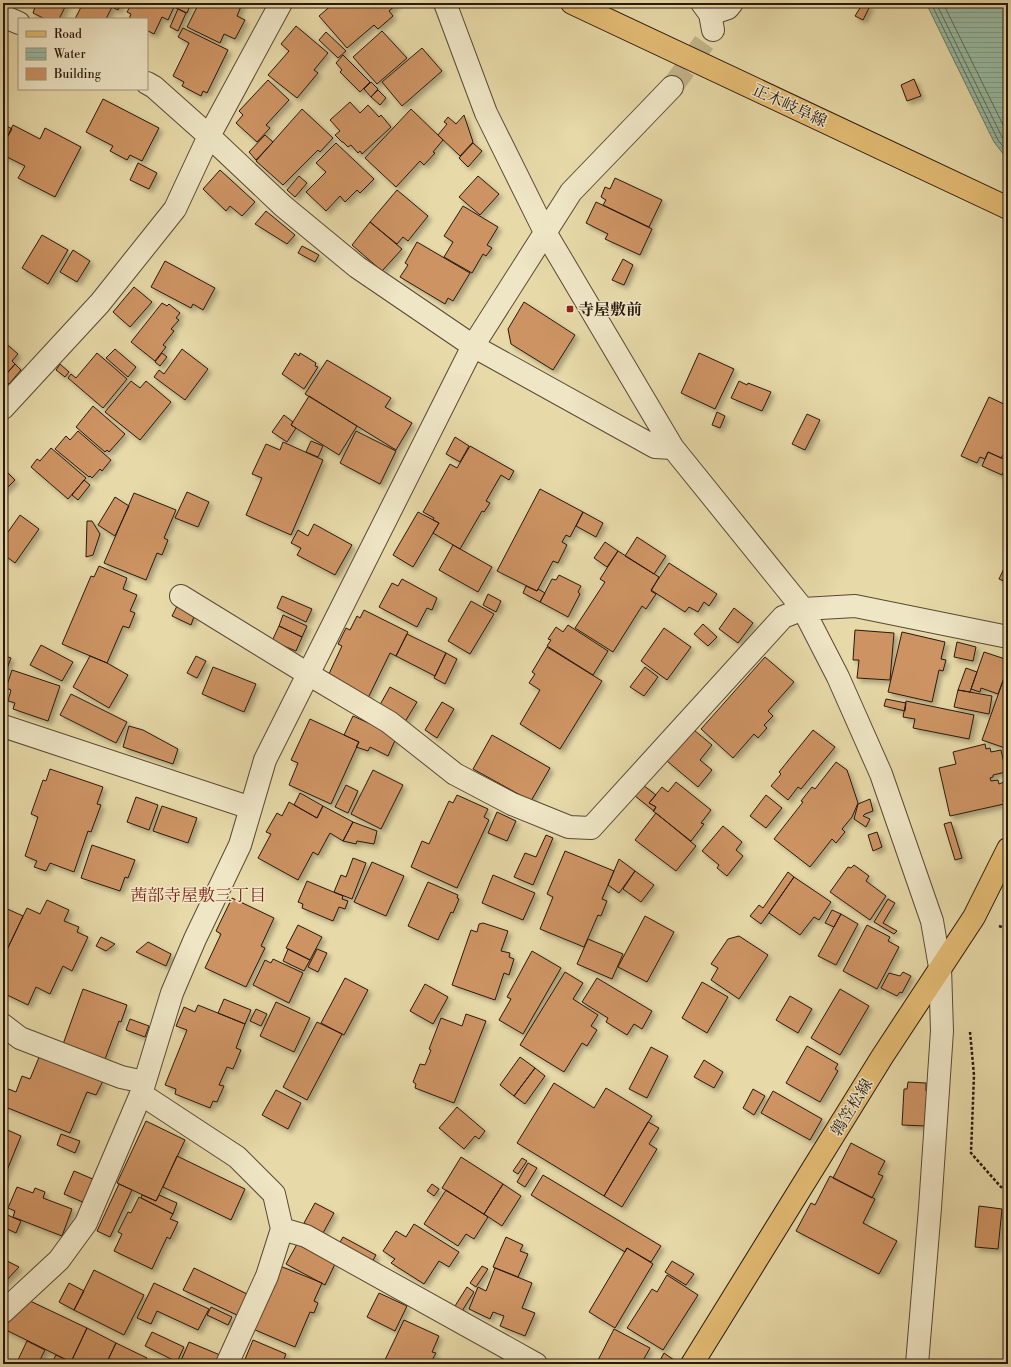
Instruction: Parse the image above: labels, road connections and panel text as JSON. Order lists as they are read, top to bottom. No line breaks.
{"streets":{"main road":["正木岐阜線","鶉笠松線"]},"districts":["茜部寺屋敷三丁目"],"places":{"transit":["寺屋敷前"]},"legend":["Road","Water","Building"]}
